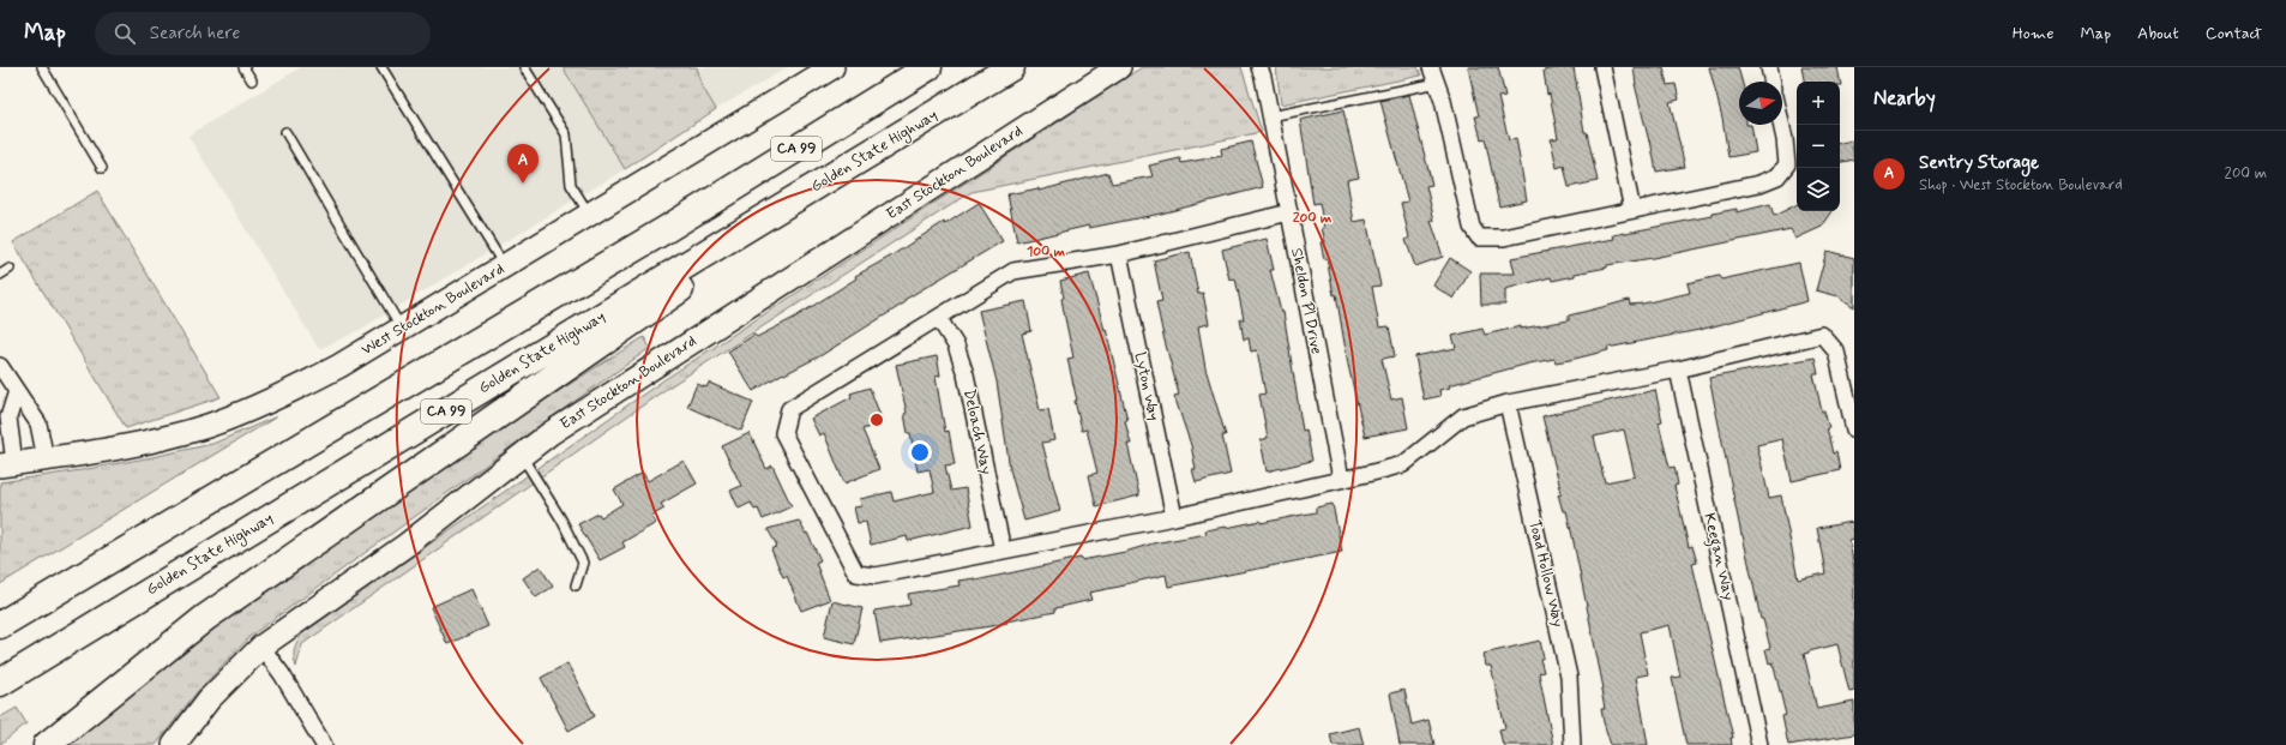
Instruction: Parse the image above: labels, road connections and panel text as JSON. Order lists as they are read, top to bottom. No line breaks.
{"streets":{"highway":["CA 99","Golden State Highway"],"street":["East Stockton Boulevard","Sheldon Pl Drive","West Stockton Boulevard","Lyton Way","Deloach Way","Keegan Way","Toad Hollow Way"]},"north":"right","page":{"header":"Map","search":"Search here","nav":["Home","Map","About","Contact"],"heading":"Nearby","map_buttons":["+","−"],"list":[{"mark":"A","name":"Sentry Storage","note":"Shop · West Stockton Boulevard","value":"200 m"}],"pins":"A"},"rings":["200 m","100 m"]}
